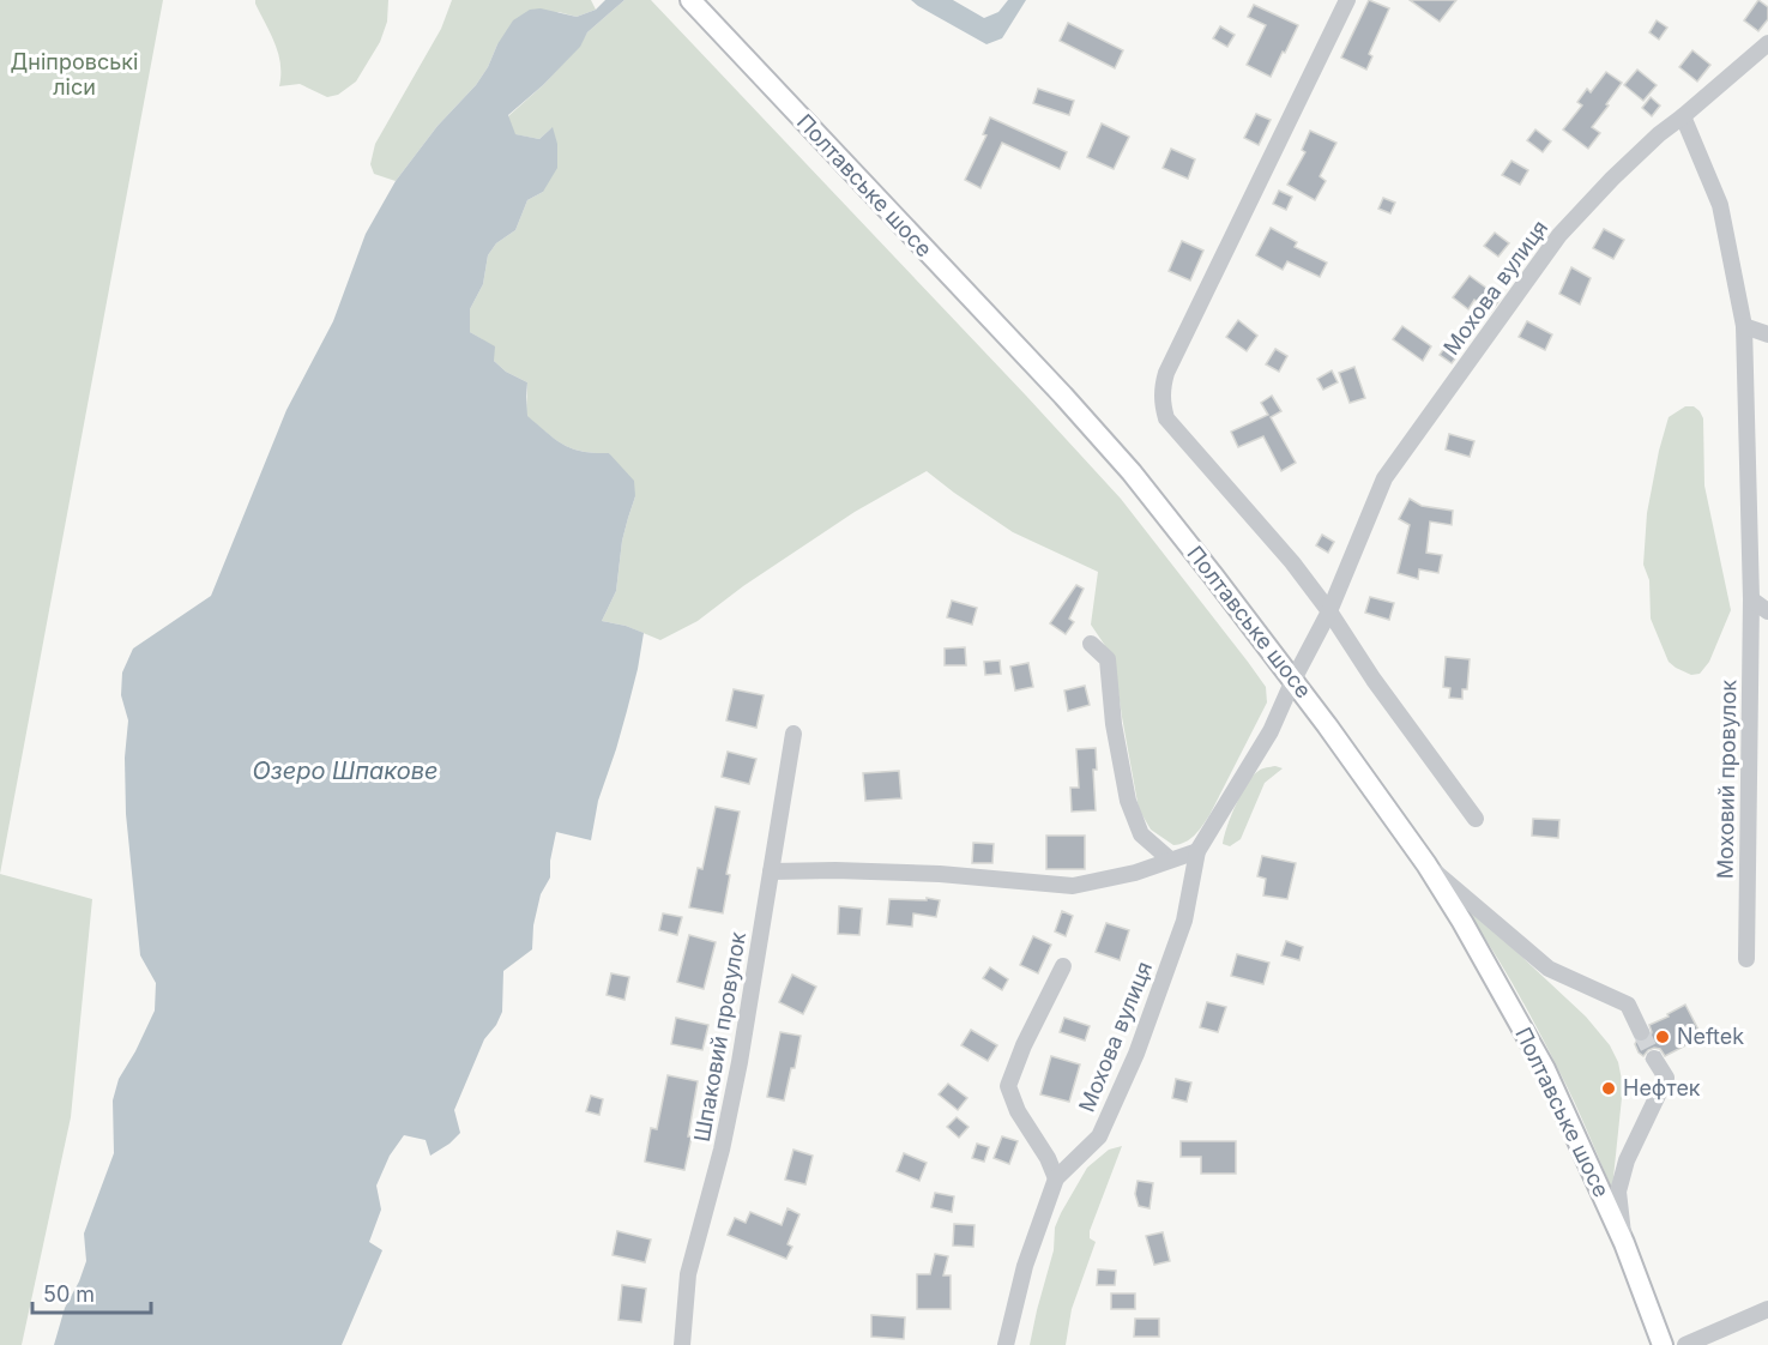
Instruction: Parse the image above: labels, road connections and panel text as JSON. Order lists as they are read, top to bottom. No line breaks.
{"streets":{"main road":["Полтавське шосе"],"street":["Мохова вулиця","Моховий провулок","Шпаковий провулок"]},"crossings":[["Полтавське шосе","Мохова вулиця"],["Мохова вулиця","Моховий провулок"]],"water":["Озеро Шпакове"],"parks":["Дніпровські ліси"],"places":["Neftek","Нефтек"],"scale_bar":"50 m"}
